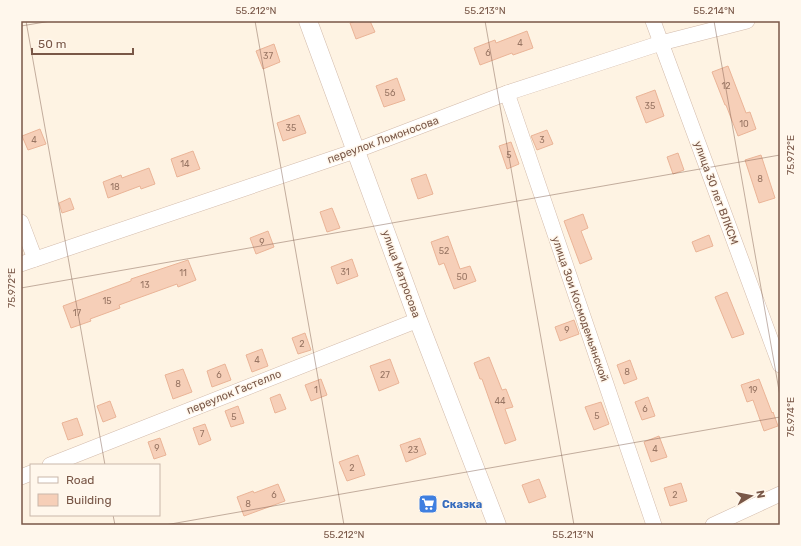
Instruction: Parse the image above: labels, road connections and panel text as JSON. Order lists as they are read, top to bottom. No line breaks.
{"streets":{"street":["переулок Ломоносова","улица 30 лет ВЛКСМ","улица Матросова","улица Зои Космодемьянской","переулок Гастелло"]},"crossings":[["переулок Ломоносова","улица 30 лет ВЛКСМ"],["переулок Ломоносова","улица Матросова"],["переулок Ломоносова","улица Зои Космодемьянской"],["улица Матросова","переулок Гастелло"]],"places":{"supermarket":["Сказка"]},"house_numbers":["4","6","37","12","56","35","10","35","4","3","5","14","8","18","9","52","31","11","50","13","15","17","9","2","4","8","6","27","8","1","19","44","6","5","5","7","9","4","23","2","6","2","8"],"legend":["Road","Building"],"scale_bar":"50 m","north":"right","coordinates":["55.212°N","55.213°N","55.214°N","75.972°E","75.974°E"]}
